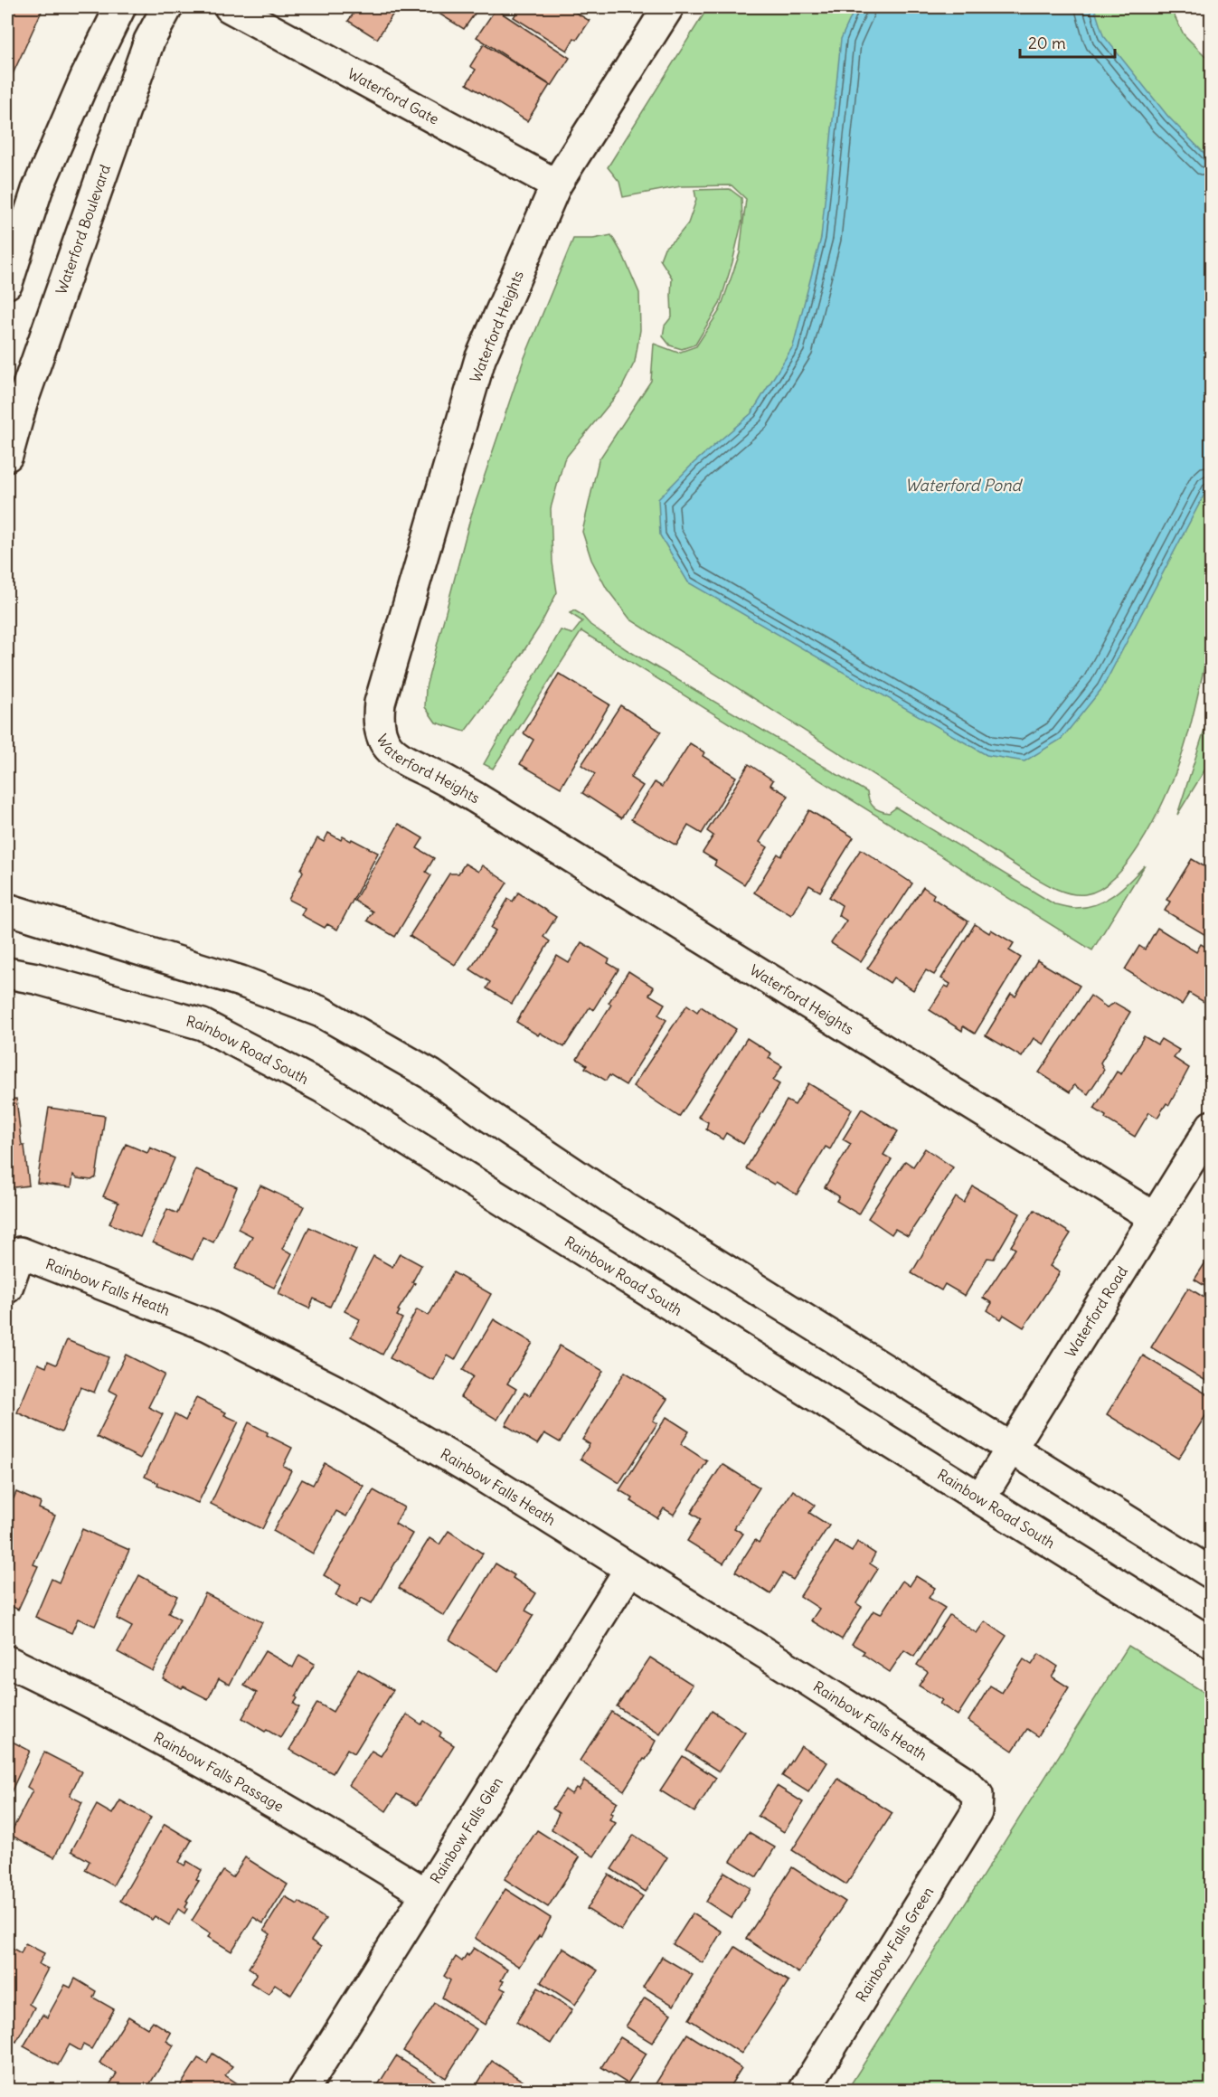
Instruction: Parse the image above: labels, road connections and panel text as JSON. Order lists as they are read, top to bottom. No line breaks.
{"streets":{"street":["Waterford Gate","Waterford Boulevard","Waterford Heights","Rainbow Road South","Rainbow Falls Heath","Waterford Road","Rainbow Falls Passage","Rainbow Falls Glen","Rainbow Falls Green"]},"crossings":[["Waterford Gate","Waterford Heights"],["Waterford Heights","Waterford Road"],["Rainbow Road South","Waterford Road"],["Rainbow Falls Heath","Rainbow Falls Glen"],["Rainbow Falls Heath","Rainbow Falls Green"],["Rainbow Falls Passage","Rainbow Falls Glen"]],"water":["Waterford Pond"],"scale_bar":"20 m"}
